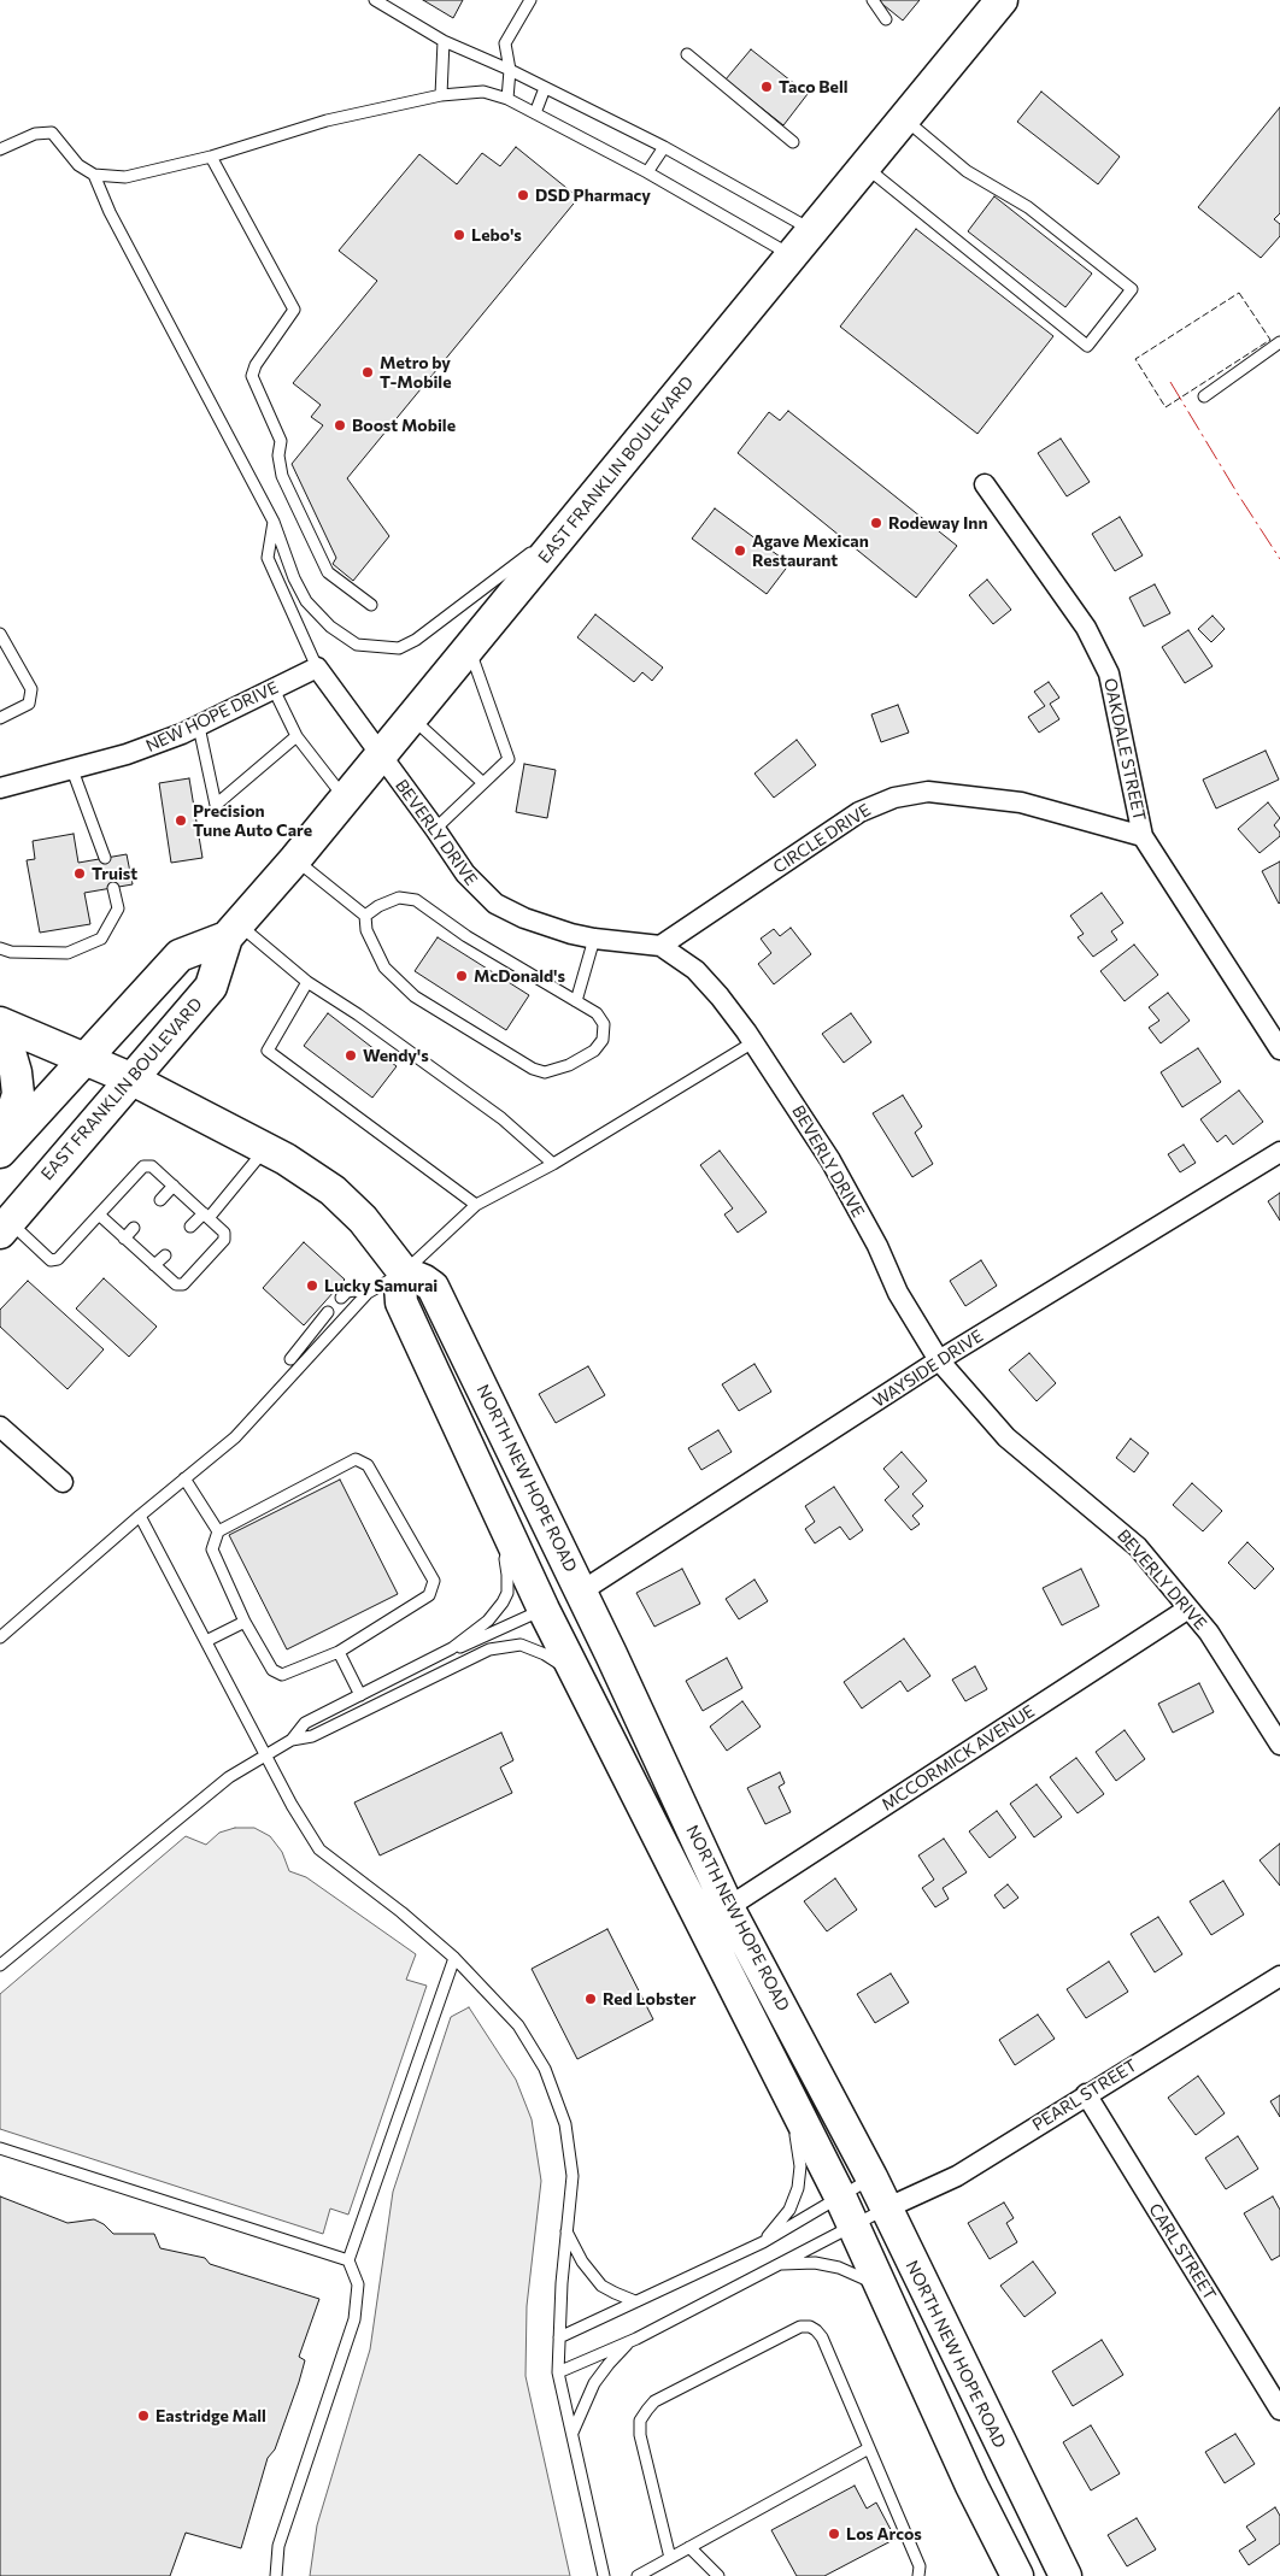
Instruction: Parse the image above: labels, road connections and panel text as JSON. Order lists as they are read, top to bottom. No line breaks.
{"streets":{"main road":["EAST FRANKLIN BOULEVARD","NORTH NEW HOPE ROAD"],"street":["NEW HOPE DRIVE","OAKDALE STREET","BEVERLY DRIVE","CIRCLE DRIVE","WAYSIDE DRIVE","MCCORMICK AVENUE","PEARL STREET","CARL STREET"]},"crossings":[["EAST FRANKLIN BOULEVARD","BEVERLY DRIVE"],["EAST FRANKLIN BOULEVARD","NORTH NEW HOPE ROAD"],["NEW HOPE DRIVE","BEVERLY DRIVE"],["OAKDALE STREET","CIRCLE DRIVE"],["BEVERLY DRIVE","CIRCLE DRIVE"],["BEVERLY DRIVE","WAYSIDE DRIVE"],["BEVERLY DRIVE","MCCORMICK AVENUE"],["WAYSIDE DRIVE","NORTH NEW HOPE ROAD"],["NORTH NEW HOPE ROAD","MCCORMICK AVENUE"],["NORTH NEW HOPE ROAD","PEARL STREET"],["PEARL STREET","CARL STREET"]],"places":["Taco Bell","DSD Pharmacy","Lebo's","Metro by T-Mobile","Boost Mobile","Rodeway Inn","Agave Mexican Restaurant","Precision Tune Auto Care","Truist","McDonald's","Wendy's","Lucky Samurai","Red Lobster","Eastridge Mall","Los Arcos"]}
